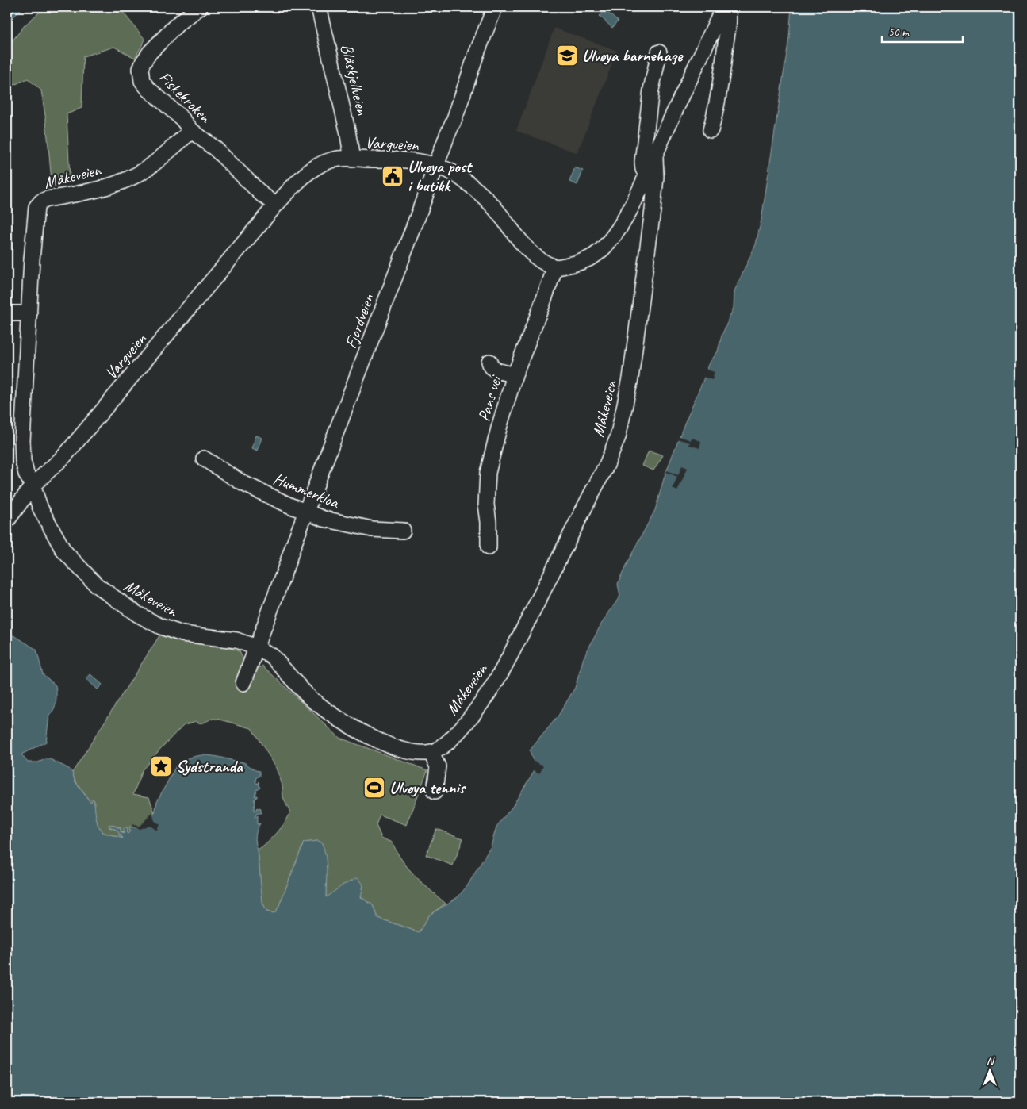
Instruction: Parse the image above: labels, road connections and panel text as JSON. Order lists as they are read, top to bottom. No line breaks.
{"streets":{"street":["Blåskjellveien","Fiskekroken","Vargveien","Måkeveien","Fjordveien","Pans vei","Hummerkloa"]},"crossings":[["Blåskjellveien","Vargveien"],["Fiskekroken","Vargveien"],["Fiskekroken","Måkeveien"],["Vargveien","Måkeveien"],["Vargveien","Fjordveien"],["Vargveien","Pans vei"],["Måkeveien","Fjordveien"],["Fjordveien","Hummerkloa"]],"places":{"school or university":["Ulvøya barnehage"],"public building":["Ulvøya post i butikk"],"place":["Sydstranda"],"sports":["Ulvøya tennis"]},"scale_bar":"50 m","north":"top"}
